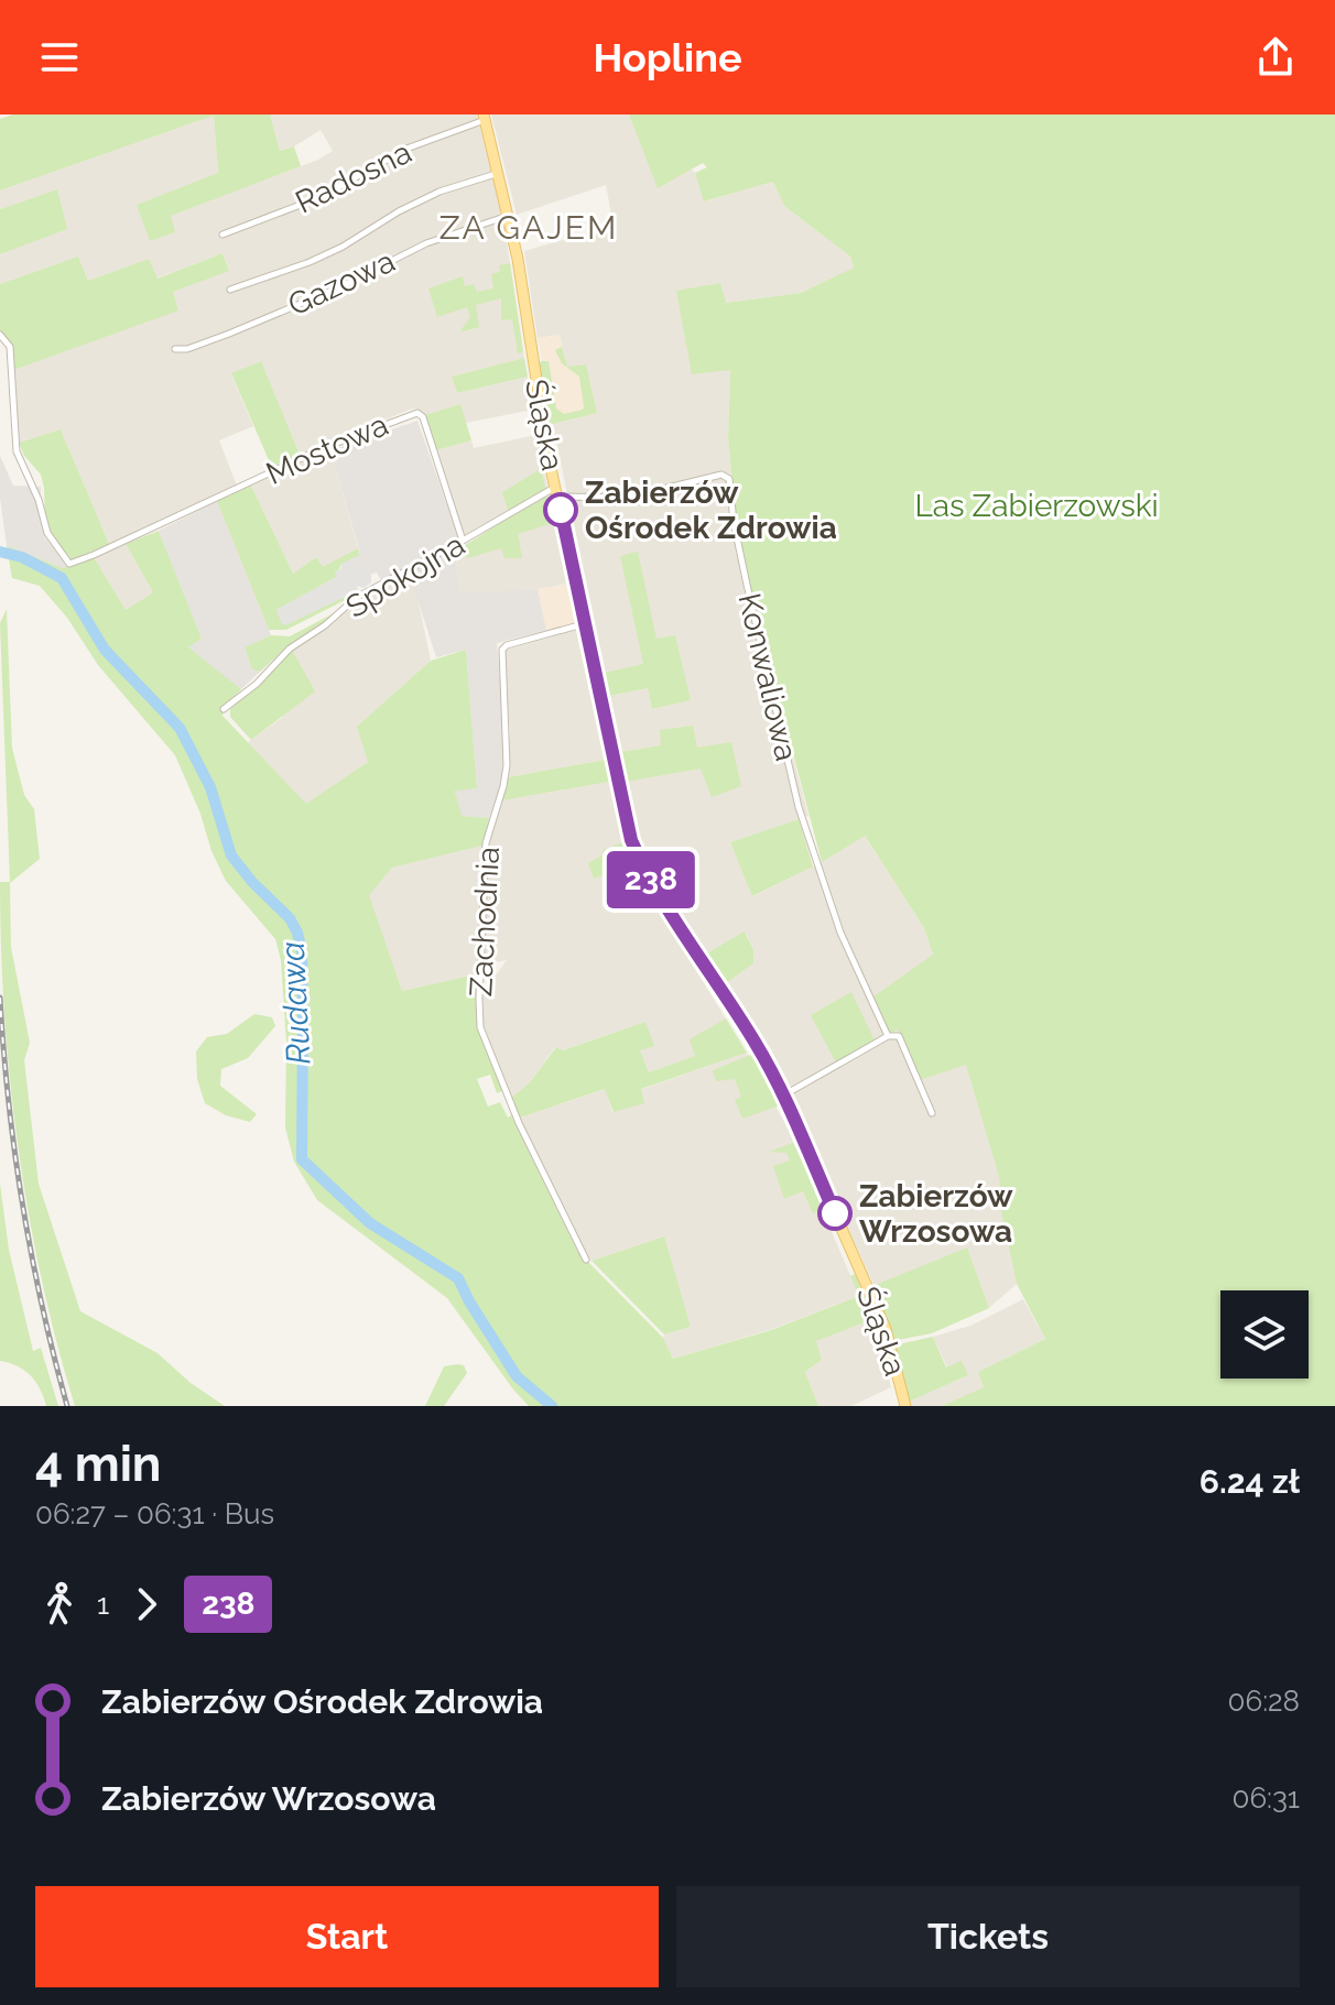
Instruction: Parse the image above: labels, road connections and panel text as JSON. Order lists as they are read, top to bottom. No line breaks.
{"streets":{"main road":["Śląska"],"street":["Radosna","Gazowa","Mostowa","Spokojna","Konwaliowa","Zachodnia"]},"crossings":[["Radosna","Śląska"],["Gazowa","Śląska"],["Śląska","Spokojna"],["Śląska","Konwaliowa"],["Śląska","Zachodnia"],["Mostowa","Spokojna"],["Spokojna","Konwaliowa"]],"districts":["ZA GAJEM"],"water":["Rudawa"],"parks":["Las Zabierzowski"],"places":["Zabierzów Ośrodek Zdrowia","Zabierzów Wrzosowa"],"lines":["bus line 238"],"page":{"header":"Hopline","on_map":"238","heading":["4 min","06:27 – 06:31 · Bus","6.24 zł"],"legs":["1","238"],"list":[{"name":"Zabierzów Ośrodek Zdrowia","value":"06:28"},{"name":"Zabierzów Wrzosowa","value":"06:31"}],"buttons":["Start","Tickets"]}}
